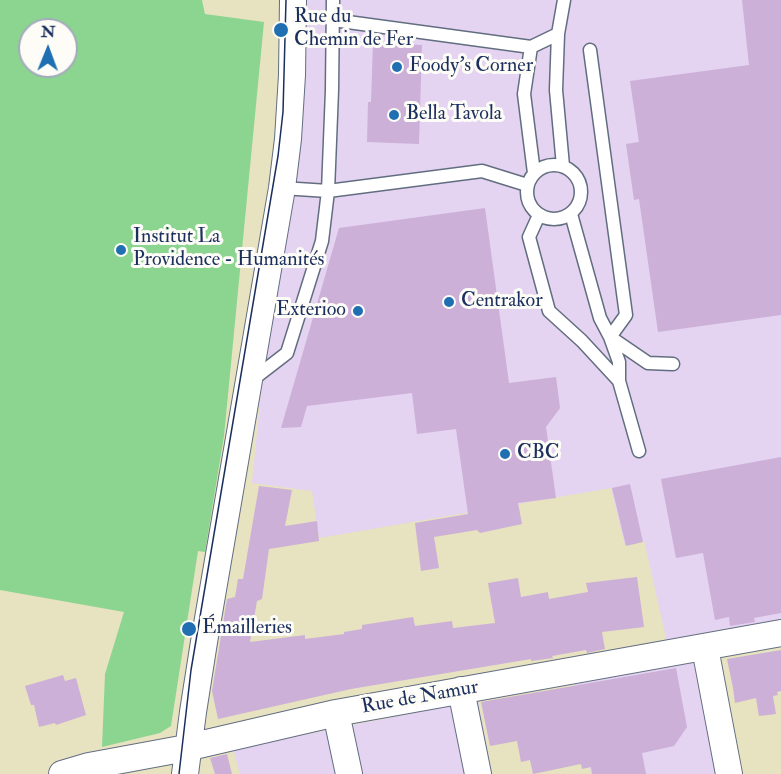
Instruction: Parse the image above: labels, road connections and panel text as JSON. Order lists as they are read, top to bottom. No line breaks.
{"streets":{"street":["Rue de Namur"]},"places":["Rue du Chemin de Fer","Foody's Corner","Bella Tavola","Institut La Providence - Humanités","Centrakor","Exterioo","CBC","Émailleries"],"north":"top"}
